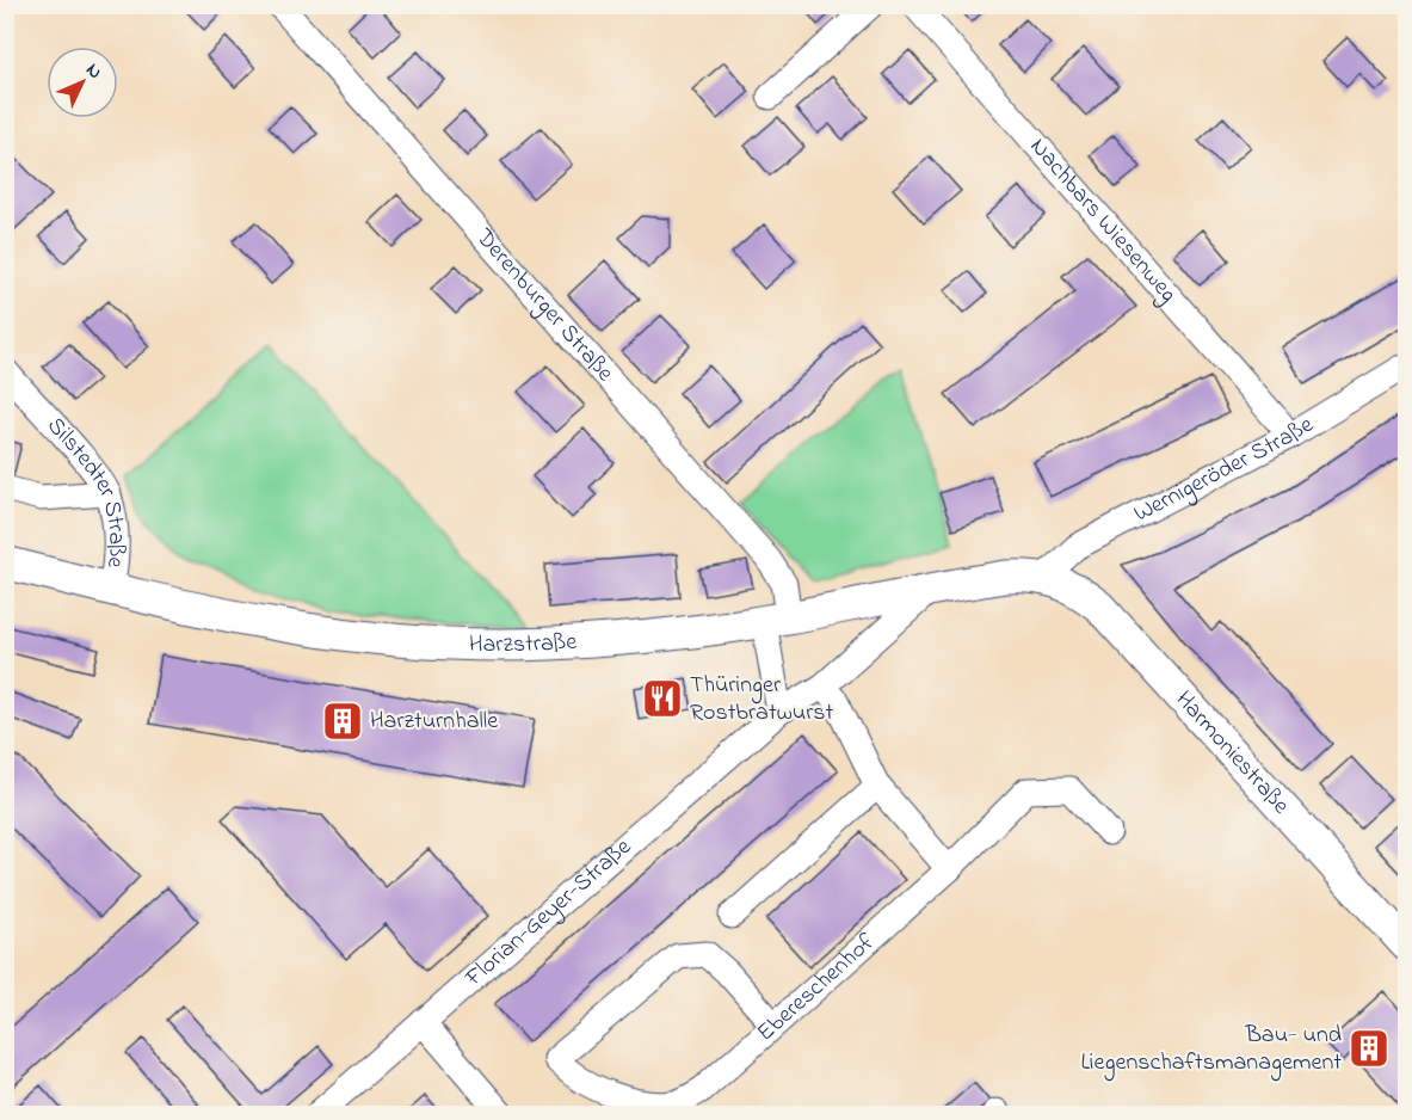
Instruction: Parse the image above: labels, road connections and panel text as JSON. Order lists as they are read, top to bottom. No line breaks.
{"streets":{"main road":["Harzstraße","Harmoniestraße"],"street":["Nachbars Wiesenweg","Derenburger Straße","Wernigeröder Straße","Silstedter Straße","Florian-Geyer-Straße","Ebereschenhof"]},"crossings":[["Nachbars Wiesenweg","Wernigeröder Straße"],["Derenburger Straße","Harzstraße"],["Wernigeröder Straße","Harzstraße"],["Wernigeröder Straße","Harmoniestraße"],["Silstedter Straße","Harzstraße"],["Harzstraße","Harmoniestraße"],["Harzstraße","Florian-Geyer-Straße"]],"places":{"restaurant":["Thüringer Rostbratwurst"],"building":["Harzturnhalle","Bau- und Liegenschaftsmanagement"]},"north":"top right"}
